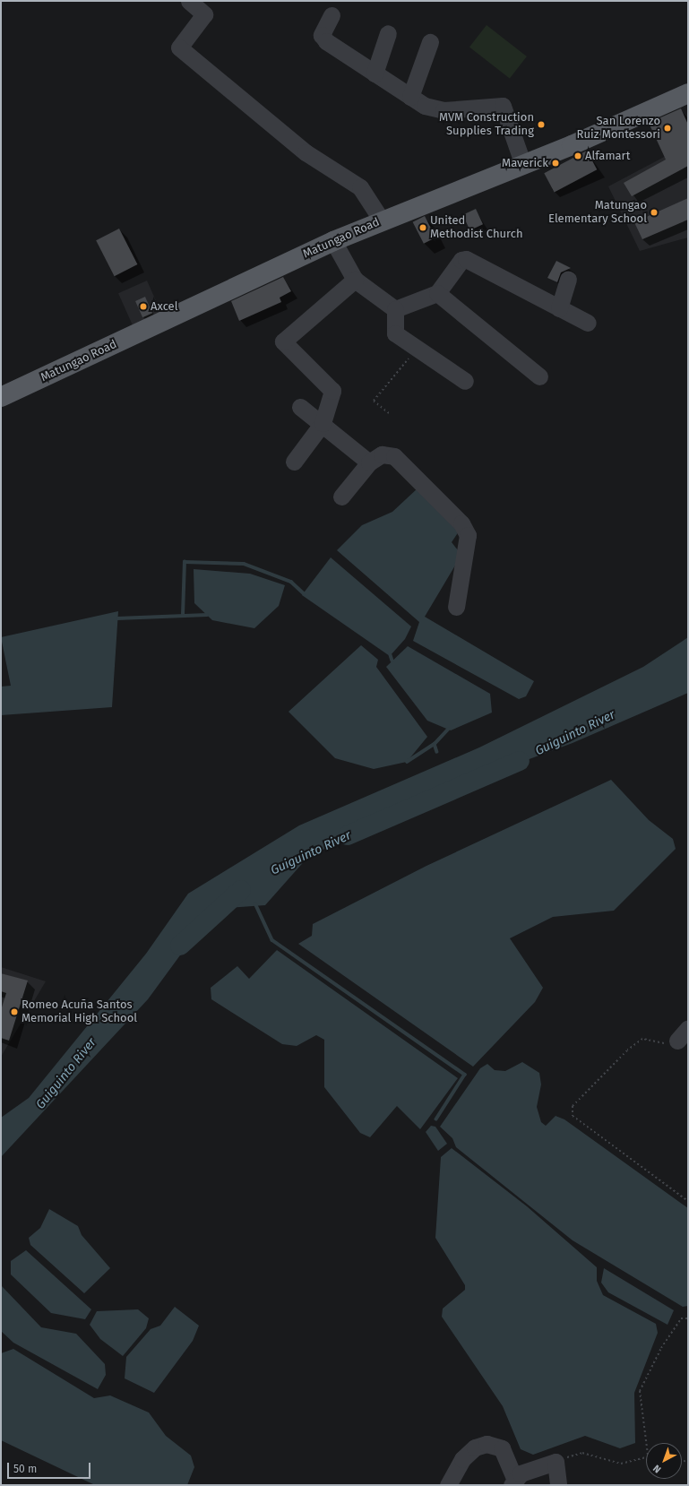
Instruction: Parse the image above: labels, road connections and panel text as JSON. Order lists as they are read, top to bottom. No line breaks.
{"streets":{"main road":["Matungao Road"]},"water":["Guiguinto River"],"places":["MVM Construction Supplies Trading","San Lorenzo Ruiz Montessori","Alfamart","Maverick","Matungao Elementary School","United Methodist Church","Axcel","Romeo Acuña Santos Memorial High School"],"scale_bar":"50 m","north":"bottom left"}
